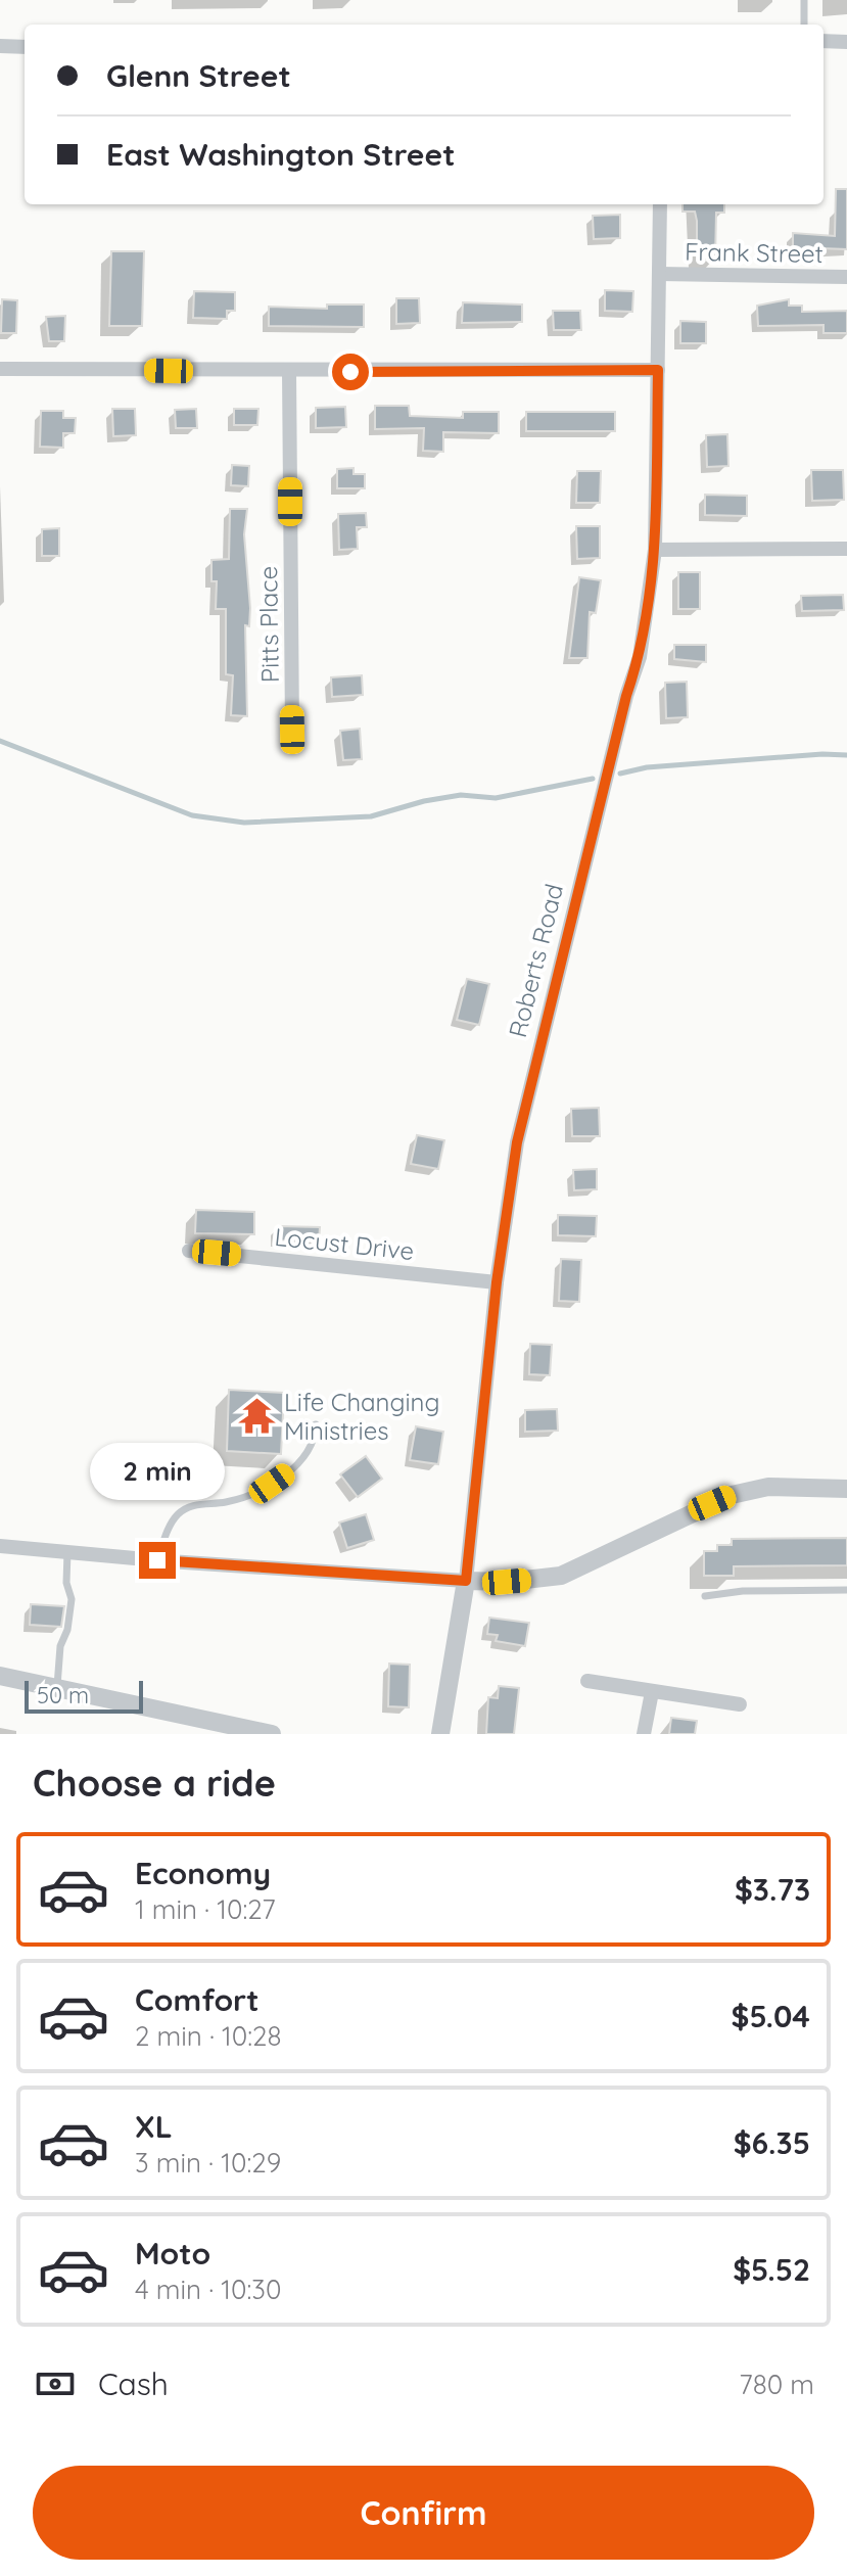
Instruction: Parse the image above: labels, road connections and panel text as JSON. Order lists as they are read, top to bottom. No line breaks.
{"streets":{"street":["Frank Street","Pitts Place","Roberts Road","Locust Drive"]},"crossings":[["Frank Street","Roberts Road"],["Roberts Road","Locust Drive"]],"places":{"temple":["Life Changing Ministries"]},"scale_bar":"50 m","page":{"banner":["Glenn Street","East Washington Street"],"bubble":"2 min","scale":"50 m","heading":"Choose a ride","list":[{"name":"Economy","note":"1 min · 10:27","value":"$3.73"},{"name":"Comfort","note":"2 min · 10:28","value":"$5.04"},{"name":"XL","note":"3 min · 10:29","value":"$6.35"},{"name":"Moto","note":"4 min · 10:30","value":"$5.52"}],"pay":["Cash","780 m"],"buttons":"Confirm"}}
